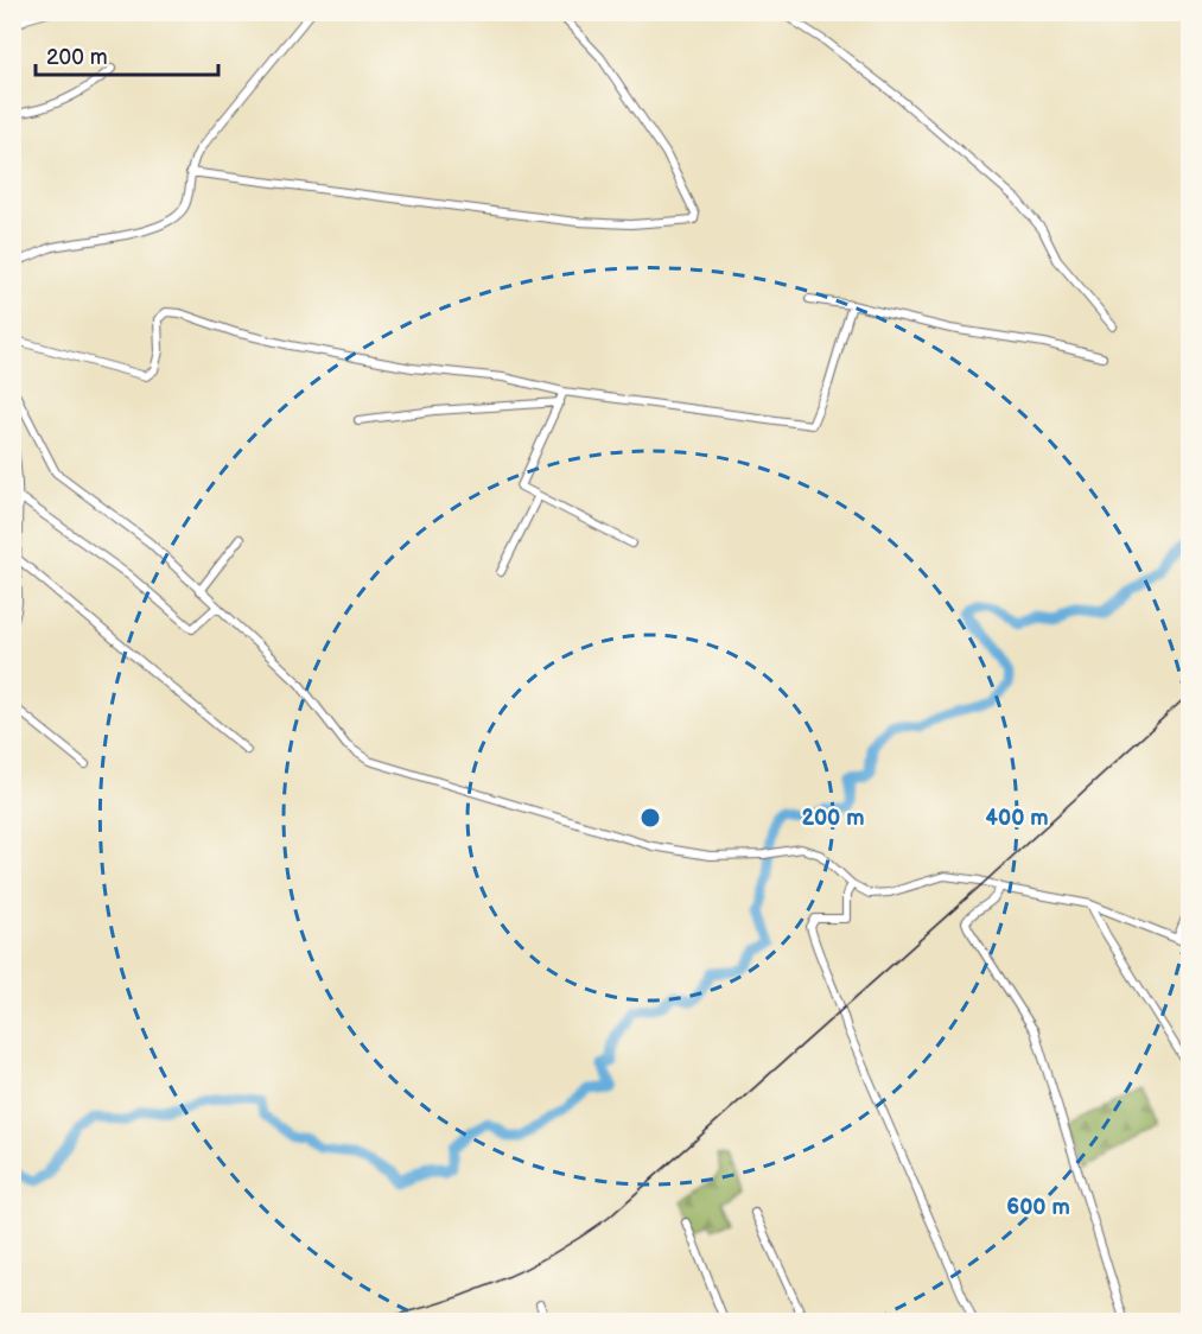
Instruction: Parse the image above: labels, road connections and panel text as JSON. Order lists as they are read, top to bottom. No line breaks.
{"scale_bar":"200 m","rings":["200 m","400 m","600 m"]}
